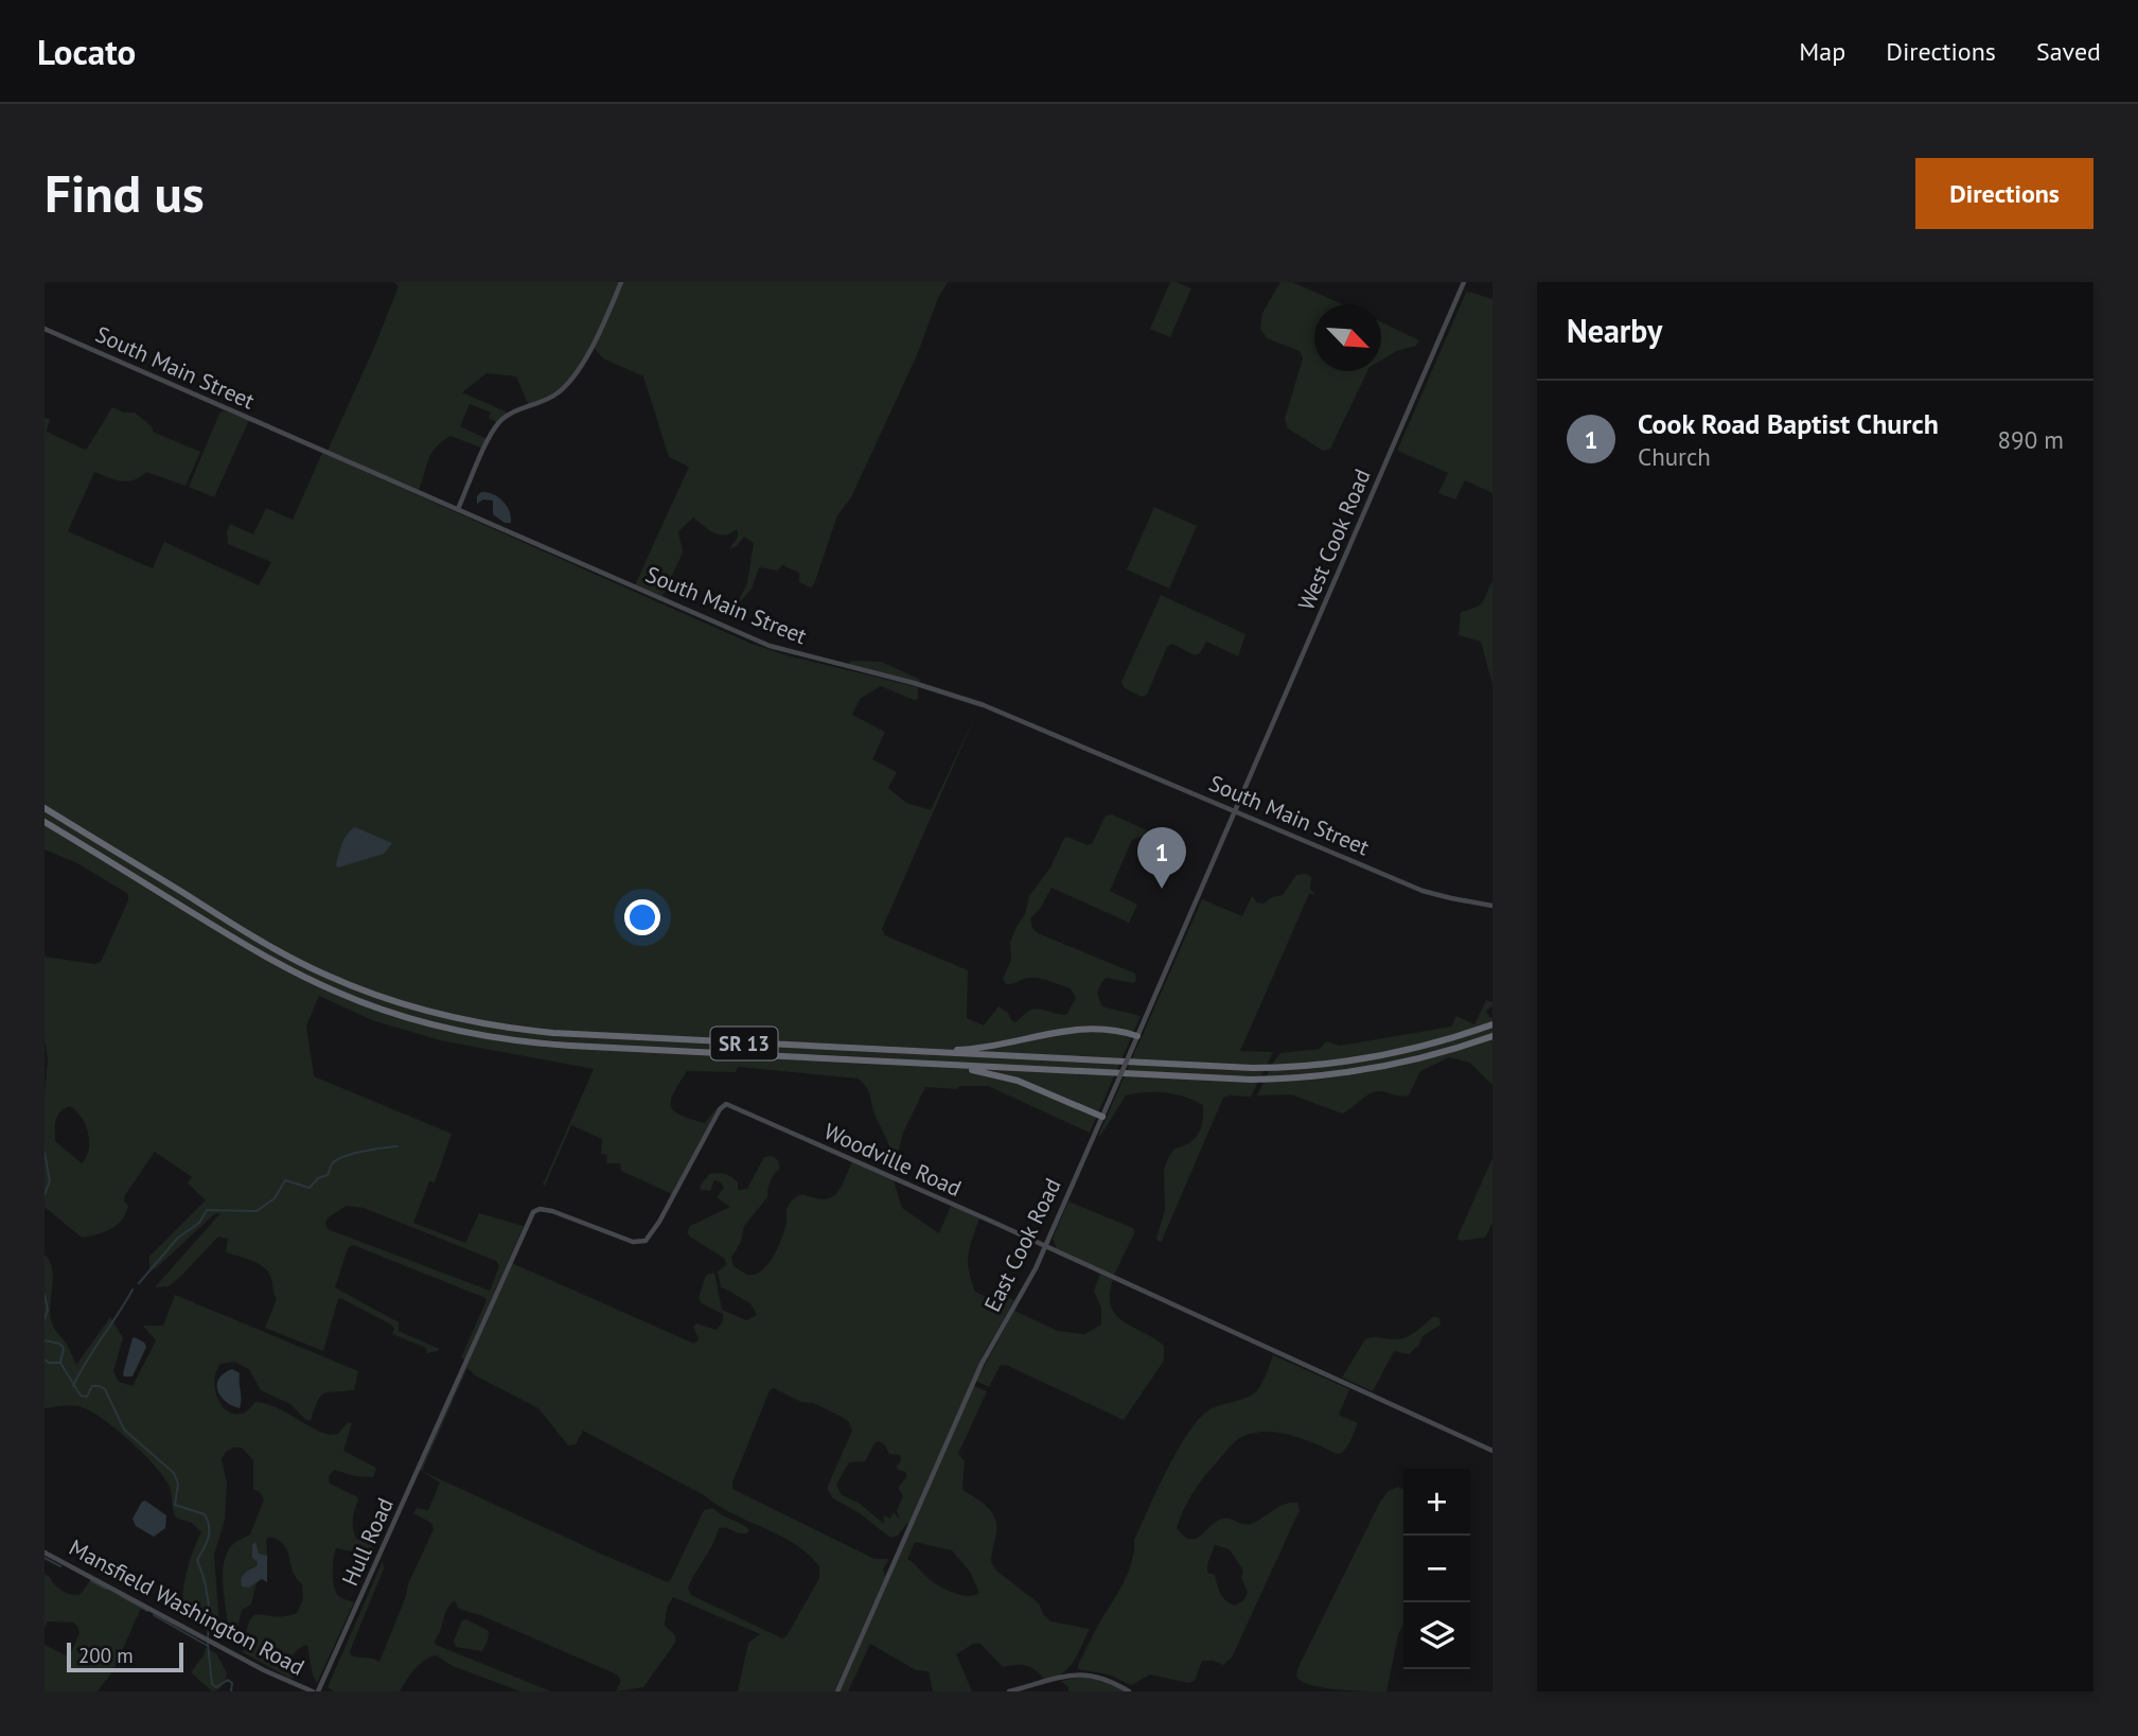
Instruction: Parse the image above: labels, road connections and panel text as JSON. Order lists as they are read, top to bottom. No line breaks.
{"streets":{"highway":["SR 13"],"street":["South Main Street","West Cook Road","Woodville Road","East Cook Road","Hull Road","Mansfield Washington Road"]},"crossings":[["South Main Street","West Cook Road"],["South Main Street","East Cook Road"],["West Cook Road","East Cook Road"],["Woodville Road","East Cook Road"],["Woodville Road","Hull Road"],["Hull Road","Mansfield Washington Road"]],"scale_bar":"200 m","north":"bottom right","page":{"header":"Locato","nav":["Map","Directions","Saved"],"buttons":"Directions","title":"Find us","heading":"Nearby","list":[{"mark":"1","name":"Cook Road Baptist Church","note":"Church","value":"890 m"}],"pins":"1","map_buttons":["+","−"],"scale":"200 m"}}
